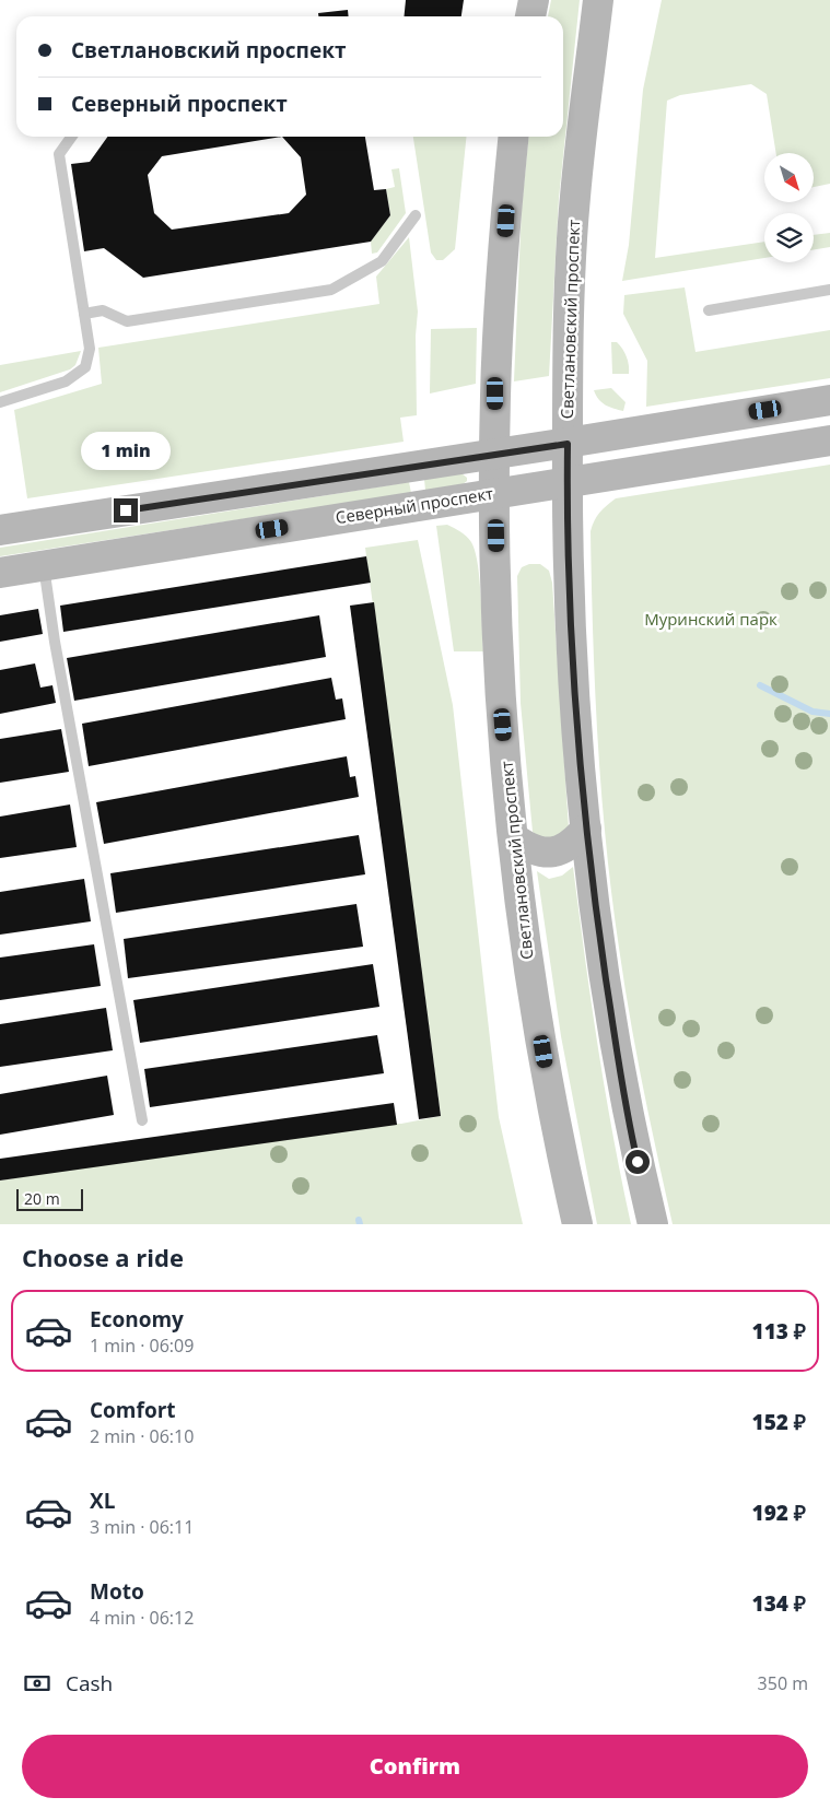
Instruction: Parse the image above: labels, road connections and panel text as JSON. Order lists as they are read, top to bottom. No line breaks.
{"streets":{"main road":["Светлановский проспект","Северный проспект"]},"crossings":[["Светлановский проспект","Северный проспект"]],"parks":["Муринский парк"],"scale_bar":"20 m","north":"bottom right","page":{"banner":["Светлановский проспект","Северный проспект"],"bubble":"1 min","scale":"20 m","heading":"Choose a ride","list":[{"name":"Economy","note":"1 min · 06:09","value":"113 ₽"},{"name":"Comfort","note":"2 min · 06:10","value":"152 ₽"},{"name":"XL","note":"3 min · 06:11","value":"192 ₽"},{"name":"Moto","note":"4 min · 06:12","value":"134 ₽"}],"pay":["Cash","350 m"],"buttons":"Confirm"}}
